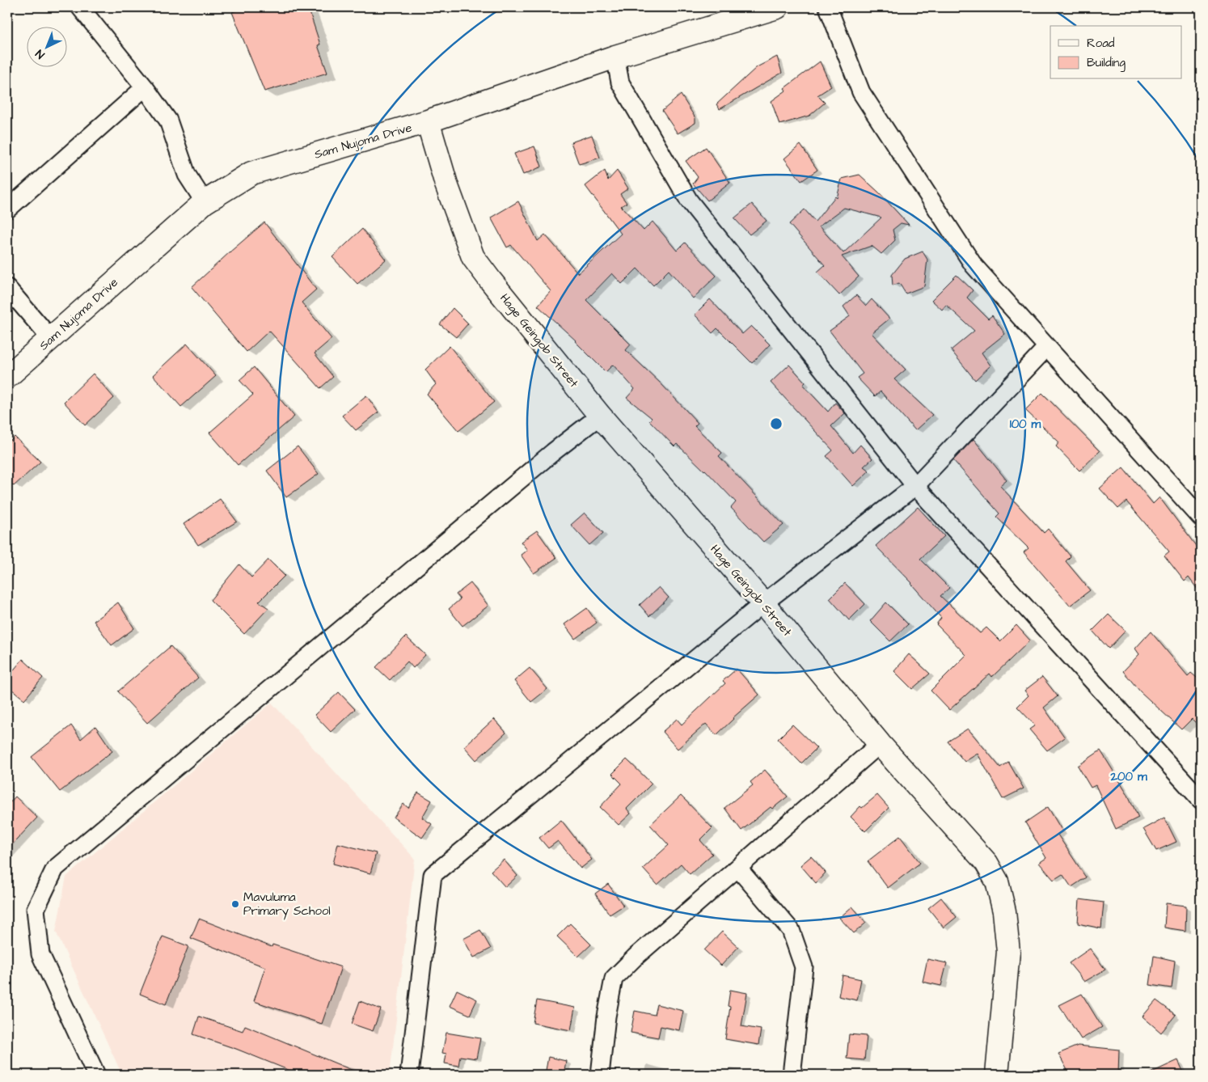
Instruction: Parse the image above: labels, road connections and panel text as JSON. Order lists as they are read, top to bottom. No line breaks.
{"streets":{"street":["Sam Nujoma Drive","Hage Geingob Street"]},"crossings":[["Sam Nujoma Drive","Hage Geingob Street"]],"places":["Mavuluma Primary School"],"legend":["Road","Building"],"north":"bottom left","rings":["100 m","200 m"]}
